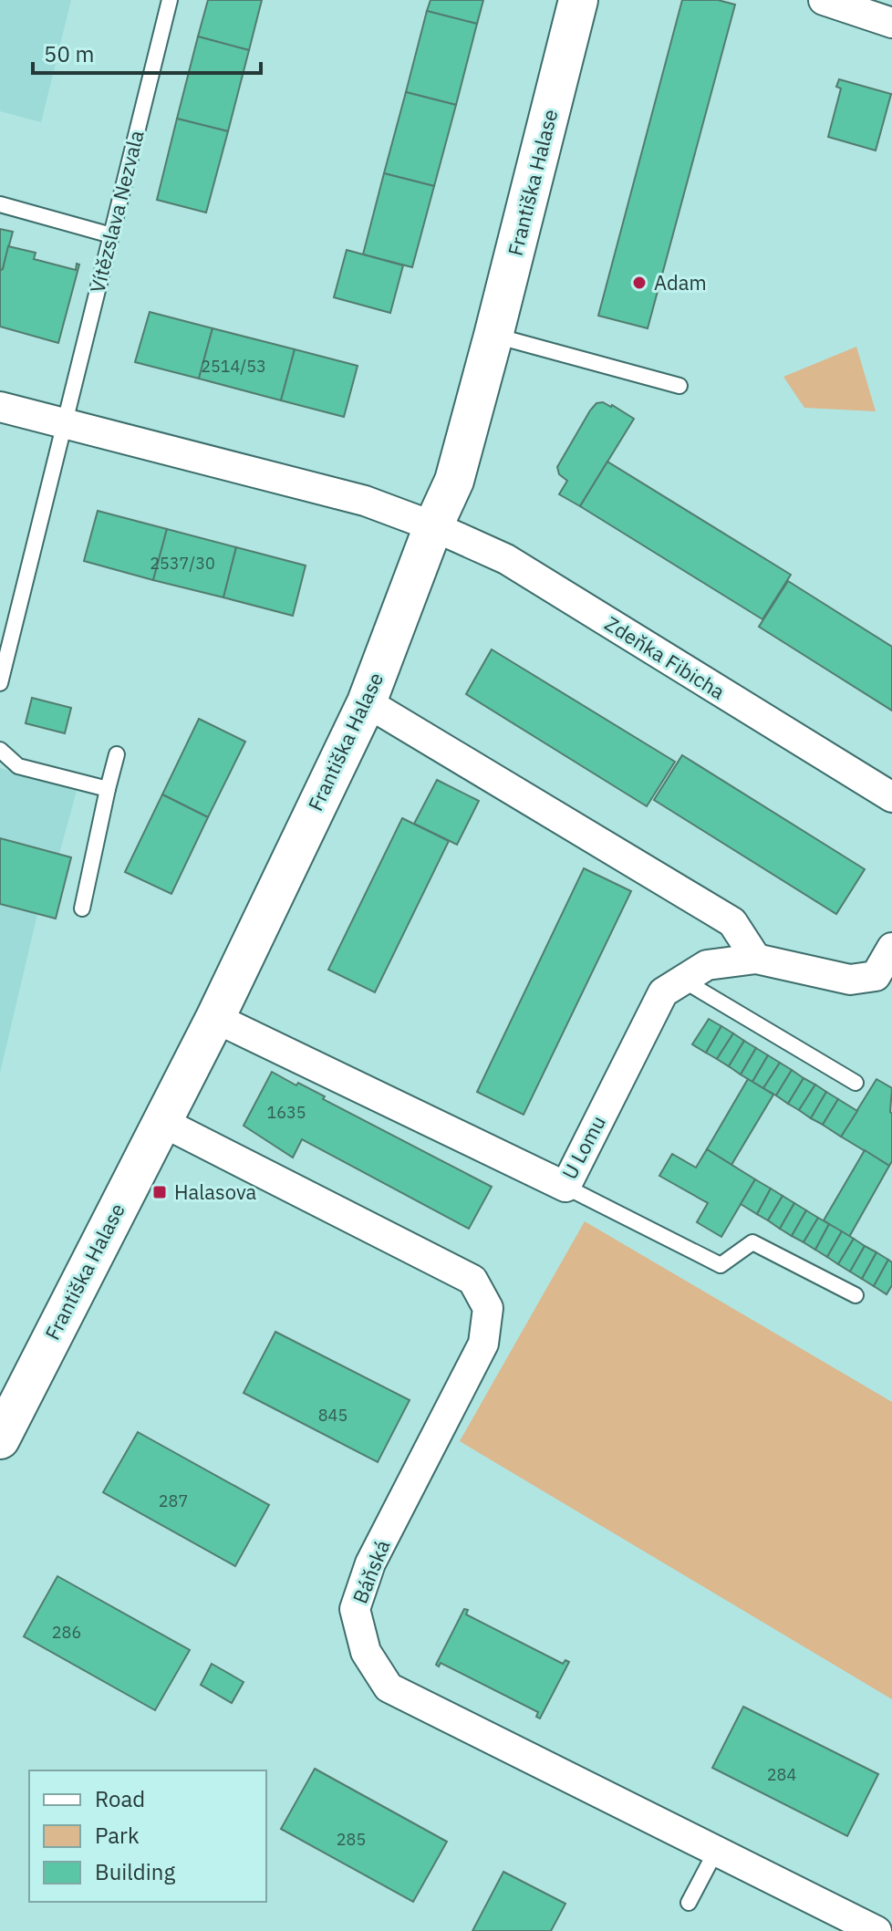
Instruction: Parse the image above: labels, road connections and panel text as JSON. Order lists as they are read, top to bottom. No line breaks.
{"streets":{"street":["Františka Halase","Zdeňka Fibicha","U Lomu","Báňská"],"lane":["Vítězslava Nezvala"]},"crossings":[["Františka Halase","Zdeňka Fibicha"],["Františka Halase","U Lomu"],["Františka Halase","Báňská"]],"places":{"other":["Adam"],"transit":["Halasova"]},"house_numbers":["2514/53","2537/30","1635","845","287","286","284","285"],"legend":["Road","Park","Building"],"scale_bar":"50 m"}
